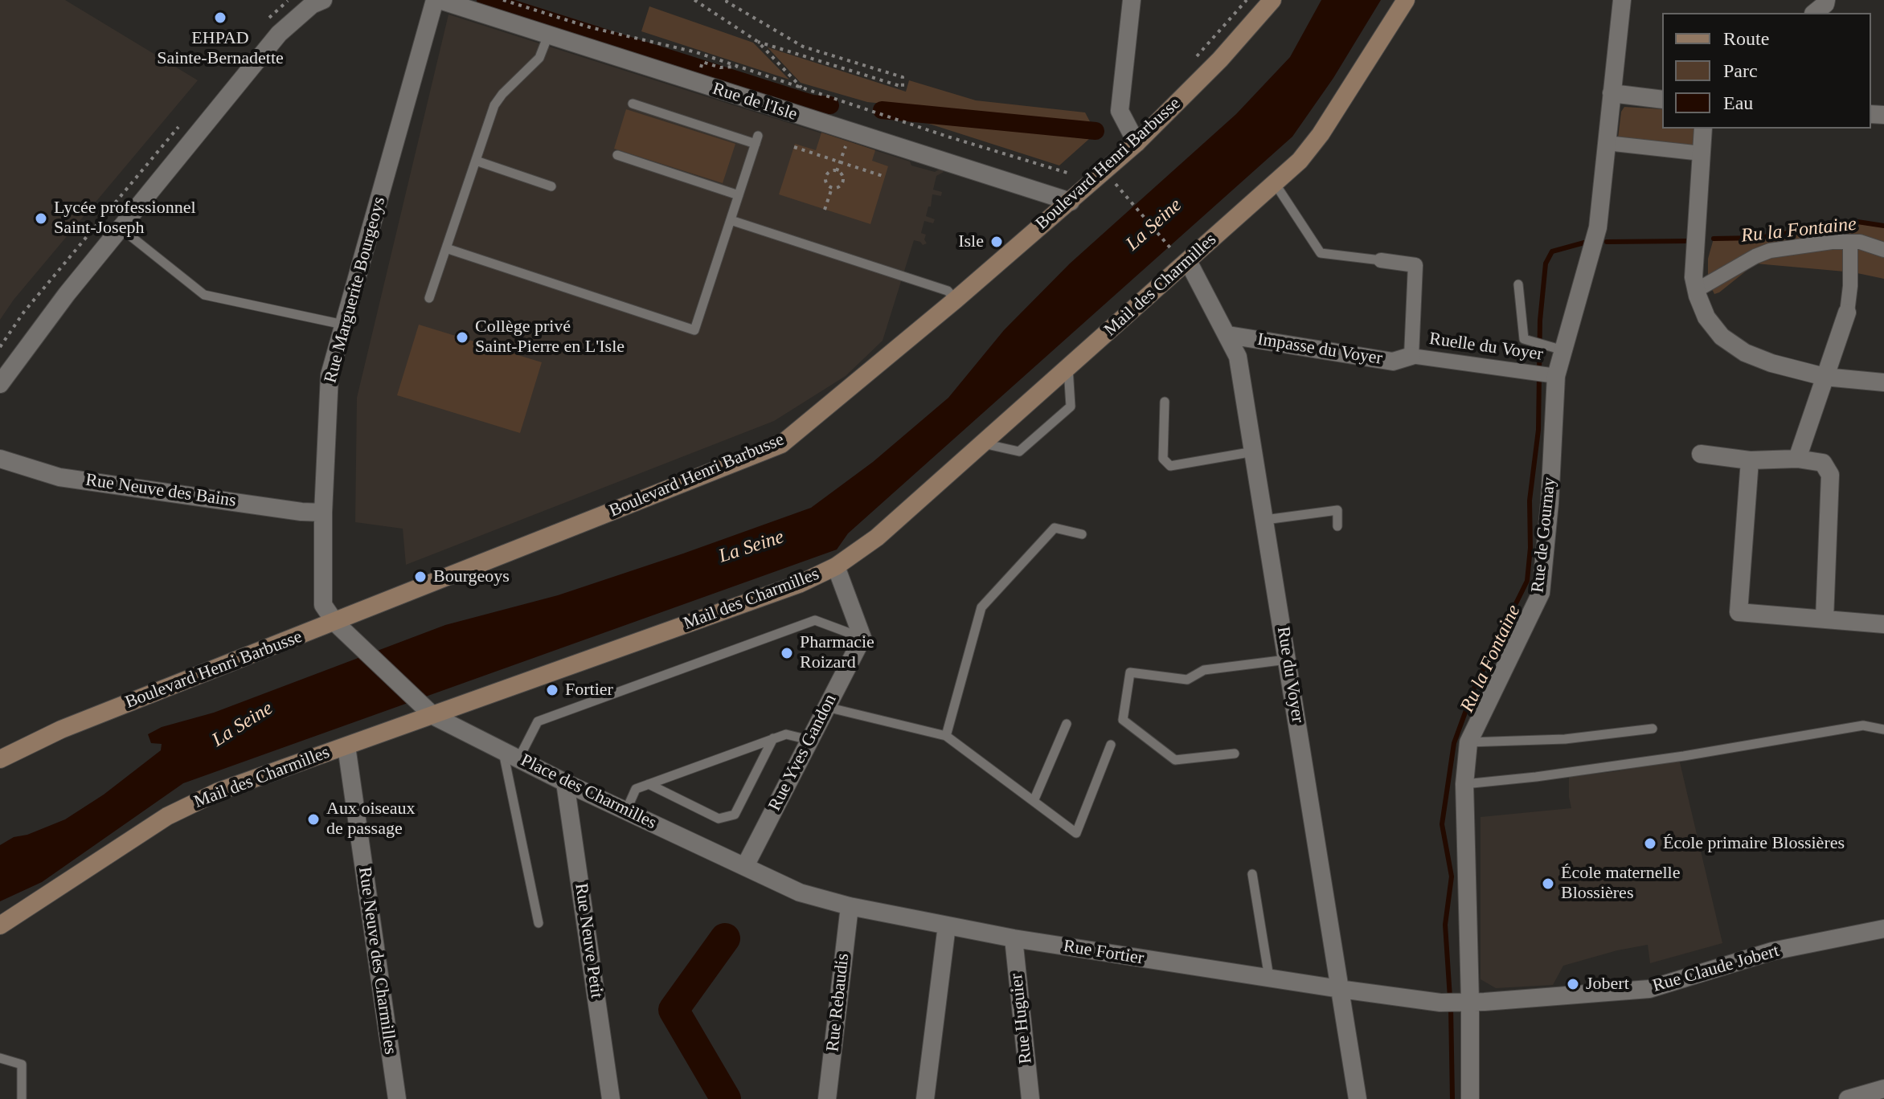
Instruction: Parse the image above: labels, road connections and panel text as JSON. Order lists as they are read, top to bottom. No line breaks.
{"streets":{"main road":["Boulevard Henri Barbusse","Mail des Charmilles"],"street":["Rue de l'Isle","Rue Marguerite Bourgeoys","Ruelle du Voyer","Impasse du Voyer","Rue Neuve des Bains","Rue de Gournay","Rue du Voyer","Rue Yves Gandon","Place des Charmilles","Rue Neuve Petit","Rue Fortier","Rue Neuve des Charmilles","Rue Claude Jobert","Rue Rebaudis","Rue Huguier"]},"crossings":[["Rue de l'Isle","Boulevard Henri Barbusse"],["Boulevard Henri Barbusse","Rue Marguerite Bourgeoys"],["Boulevard Henri Barbusse","Place des Charmilles"],["Mail des Charmilles","Ruelle du Voyer"],["Mail des Charmilles","Rue du Voyer"],["Mail des Charmilles","Place des Charmilles"],["Mail des Charmilles","Rue Neuve des Charmilles"],["Rue Marguerite Bourgeoys","Rue Neuve des Bains"],["Rue Marguerite Bourgeoys","Place des Charmilles"],["Ruelle du Voyer","Impasse du Voyer"],["Ruelle du Voyer","Rue de Gournay"],["Impasse du Voyer","Rue du Voyer"],["Rue de Gournay","Rue Fortier"],["Rue de Gournay","Rue Claude Jobert"],["Rue du Voyer","Rue Fortier"],["Rue Yves Gandon","Place des Charmilles"],["Rue Yves Gandon","Rue Fortier"],["Place des Charmilles","Rue Neuve Petit"],["Place des Charmilles","Rue Fortier"],["Rue Fortier","Rue Claude Jobert"],["Rue Fortier","Rue Rebaudis"],["Rue Fortier","Rue Huguier"]],"water":["La Seine","Ru la Fontaine"],"places":["EHPAD Sainte-Bernadette","Lycée professionnel Saint-Joseph","Isle","Collège privé Saint-Pierre en L'Isle","Bourgeoys","Pharmacie Roizard","Fortier","Aux oiseaux de passage","École primaire Blossières","École maternelle Blossières","Jobert"],"legend":["Route","Parc","Eau"]}
